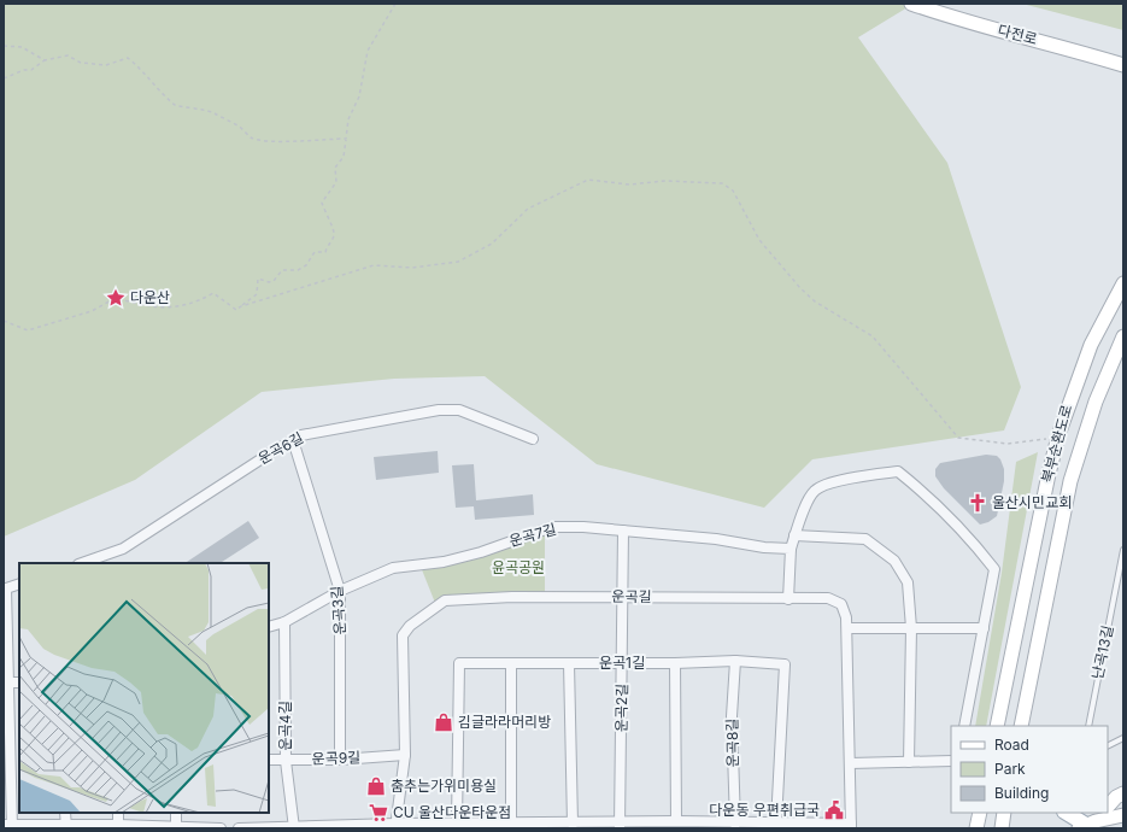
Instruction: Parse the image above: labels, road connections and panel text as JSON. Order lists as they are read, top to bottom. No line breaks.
{"streets":{"main road":["다전로","북부순환도로"],"street":["운곡6길","운곡7길","운곡길","운곡3길","운곡1길","운곡2길","운곡4길","운곡8길","운곡9길"],"lane":["난곡13길"]},"crossings":[["운곡6길","운곡3길"],["운곡7길","운곡3길"],["운곡7길","운곡2길"],["운곡7길","운곡4길"],["운곡길","운곡2길"],["운곡길","운곡9길"],["운곡3길","운곡9길"],["운곡1길","운곡2길"],["운곡1길","운곡8길"],["운곡4길","운곡9길"]],"parks":["윤곡공원"],"places":{"place":["다운산"],"church":["울산시민교회"],"shop":["김글라라머리방","춤추는가위미용실"],"public building":["다운동 우편취급국"],"supermarket":["CU 울산다운타운점"]},"legend":["Road","Park","Building"]}
